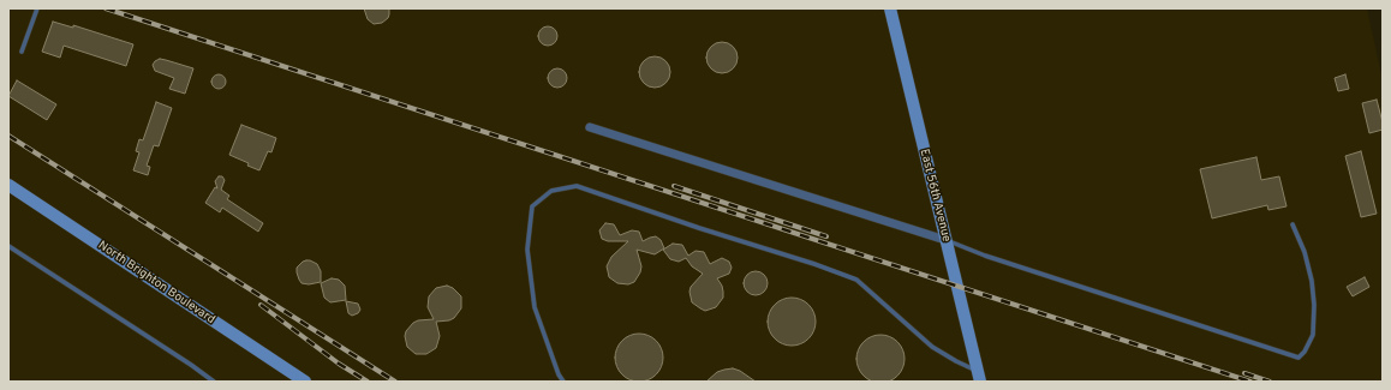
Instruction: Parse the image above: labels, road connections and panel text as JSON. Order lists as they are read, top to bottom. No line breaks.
{"streets":{"main road":["East 56th Avenue","North Brighton Boulevard"]}}
